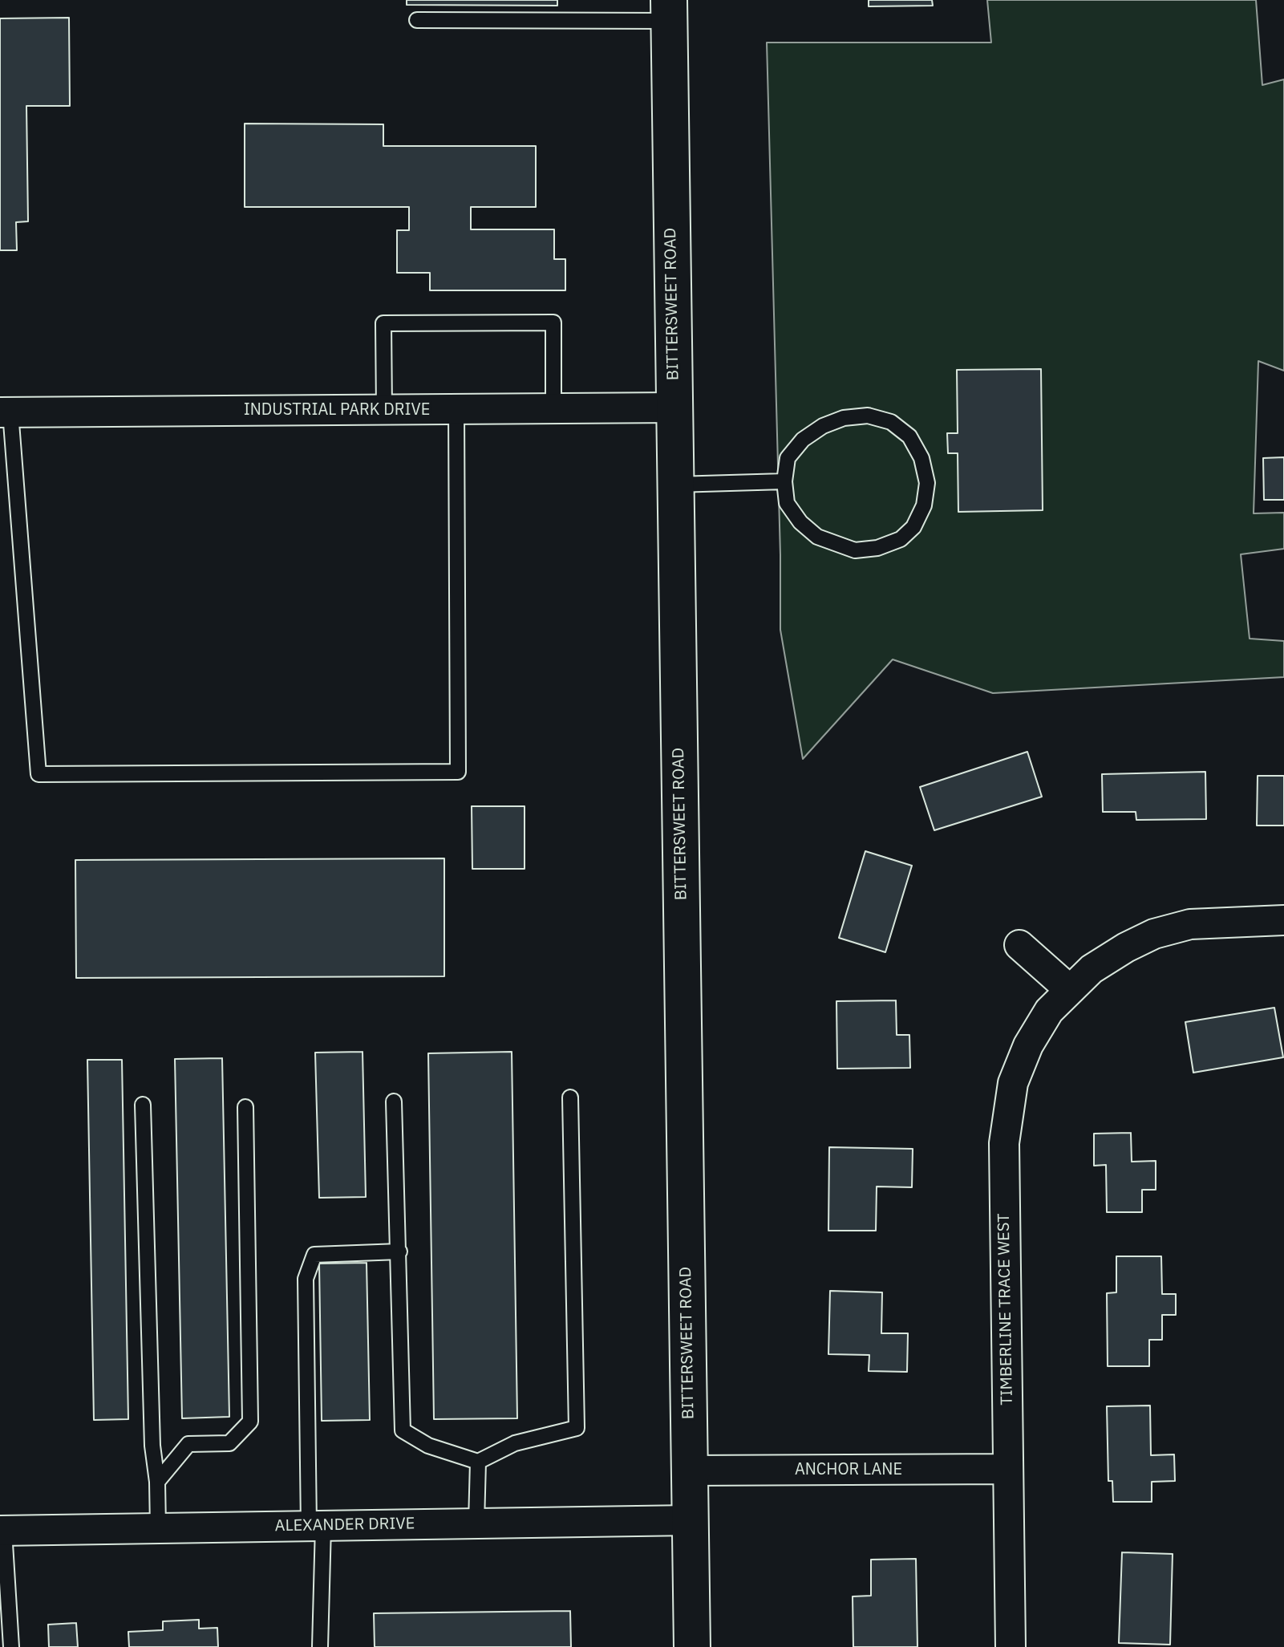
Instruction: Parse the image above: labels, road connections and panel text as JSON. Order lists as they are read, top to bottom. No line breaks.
{"streets":{"street":["BITTERSWEET ROAD","INDUSTRIAL PARK DRIVE","TIMBERLINE TRACE WEST","ANCHOR LANE","ALEXANDER DRIVE"]},"crossings":[["BITTERSWEET ROAD","INDUSTRIAL PARK DRIVE"],["BITTERSWEET ROAD","ANCHOR LANE"],["BITTERSWEET ROAD","ALEXANDER DRIVE"],["TIMBERLINE TRACE WEST","ANCHOR LANE"]]}
